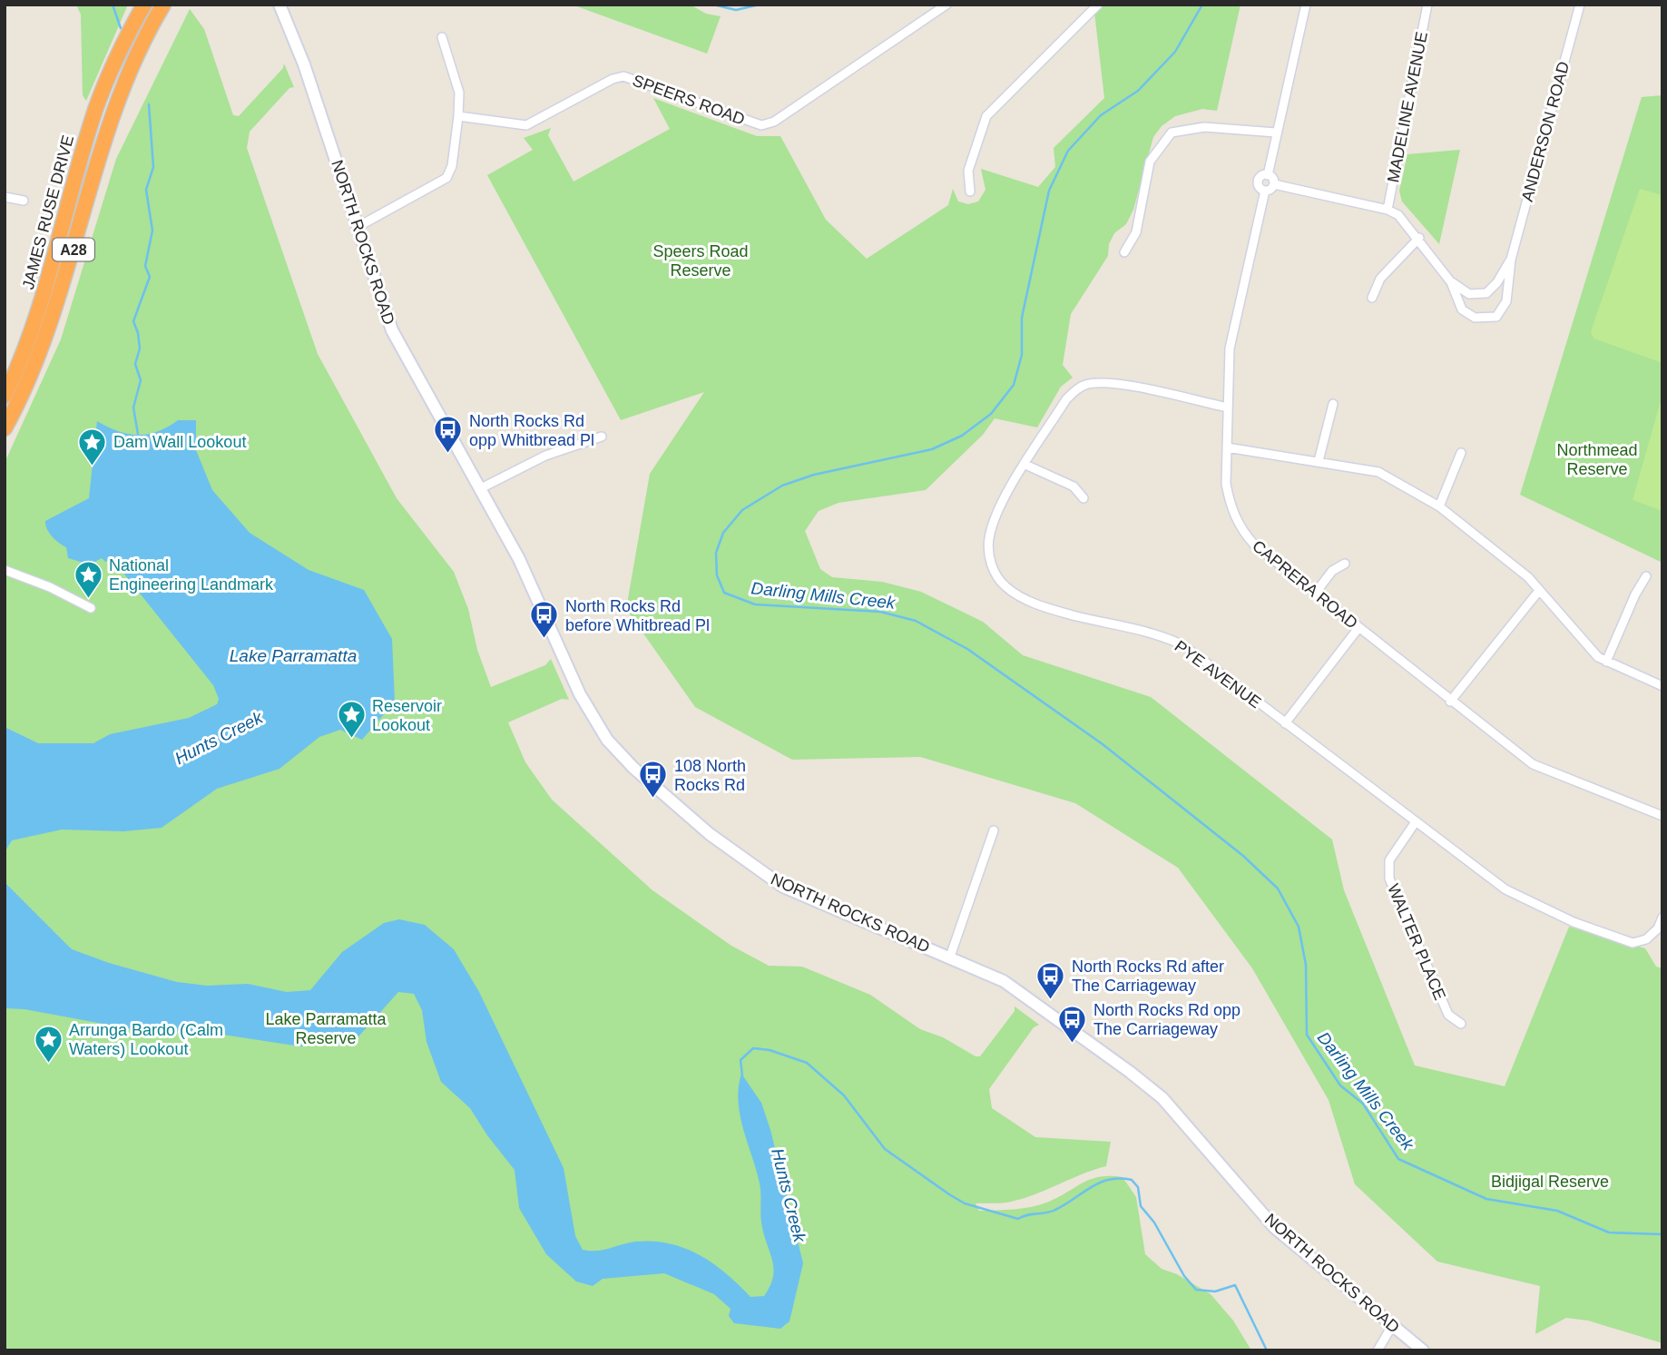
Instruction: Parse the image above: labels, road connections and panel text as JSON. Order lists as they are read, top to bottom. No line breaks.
{"streets":{"highway":["JAMES RUSE DRIVE","A28"],"main road":["NORTH ROCKS ROAD"],"street":["SPEERS ROAD","MADELINE AVENUE","ANDERSON ROAD","CAPRERA ROAD","PYE AVENUE","WALTER PLACE"]},"crossings":[["MADELINE AVENUE","ANDERSON ROAD"],["CAPRERA ROAD","PYE AVENUE"],["PYE AVENUE","WALTER PLACE"]],"water":["Darling Mills Creek","Lake Parramatta","Hunts Creek"],"parks":["Speers Road Reserve","Northmead Reserve","Lake Parramatta Reserve","Bidjigal Reserve"],"places":{"bus stop":["North Rocks Rd opp Whitbread Pl","North Rocks Rd before Whitbread Pl","108 North Rocks Rd","North Rocks Rd after The Carriageway","North Rocks Rd opp The Carriageway"],"place":["Dam Wall Lookout","National Engineering Landmark","Reservoir Lookout","Arrunga Bardo (Calm Waters) Lookout"]}}
